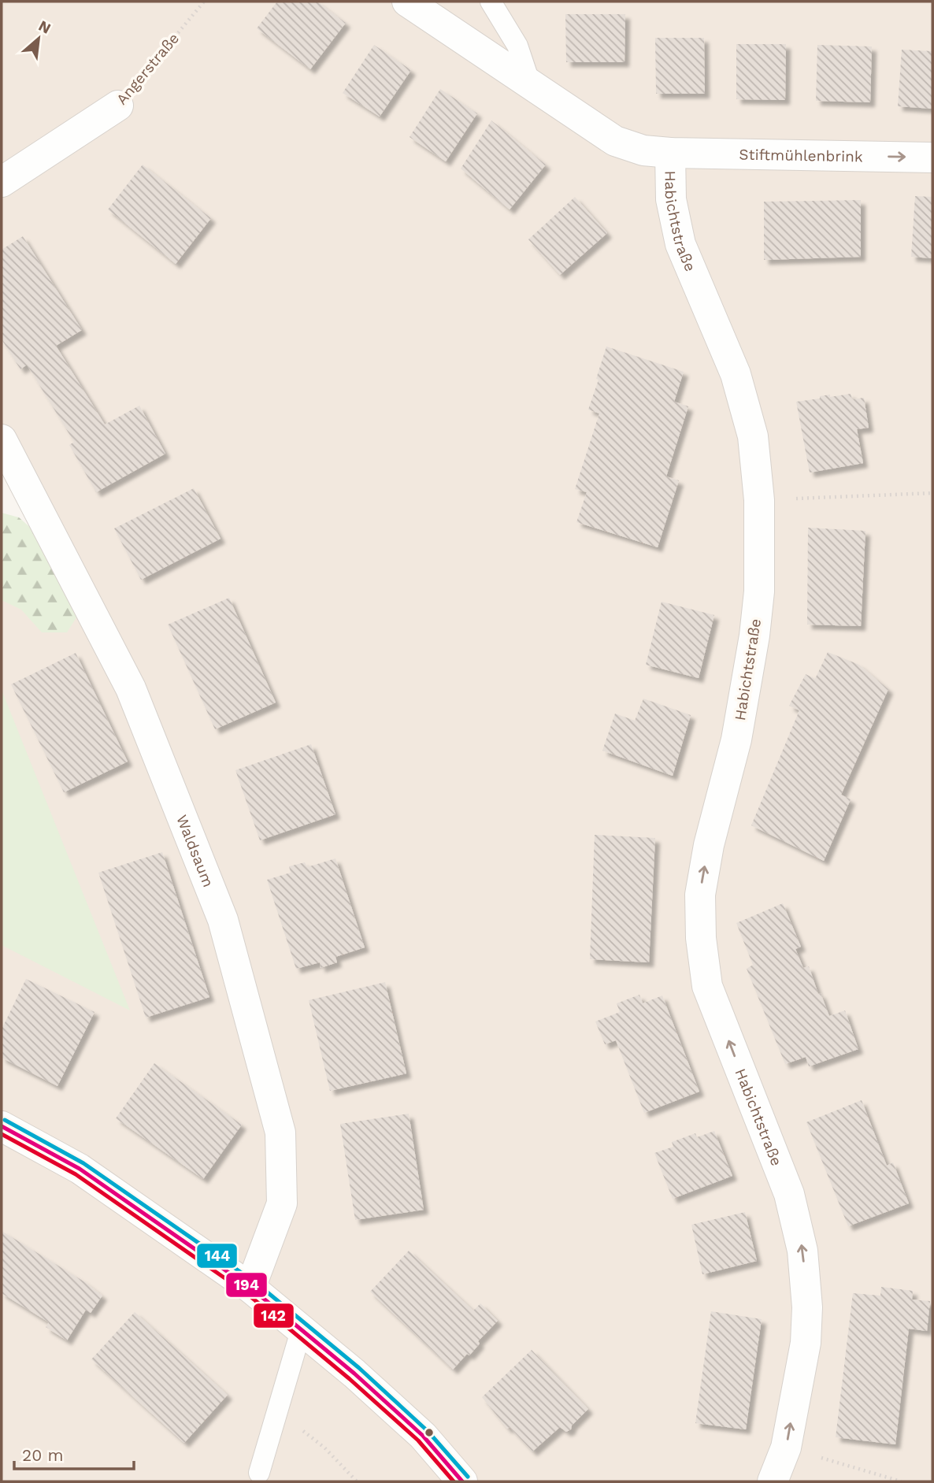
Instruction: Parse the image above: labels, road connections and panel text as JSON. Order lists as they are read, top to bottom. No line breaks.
{"streets":{"street":["Angerstraße","Stiftmühlenbrink","Habichtstraße","Waldsaum"]},"crossings":[["Stiftmühlenbrink","Habichtstraße"]],"one_way":["Stiftmühlenbrink","Habichtstraße"],"lines":["transit line 144","transit line 194","transit line 142"],"scale_bar":"20 m","north":"top right"}
